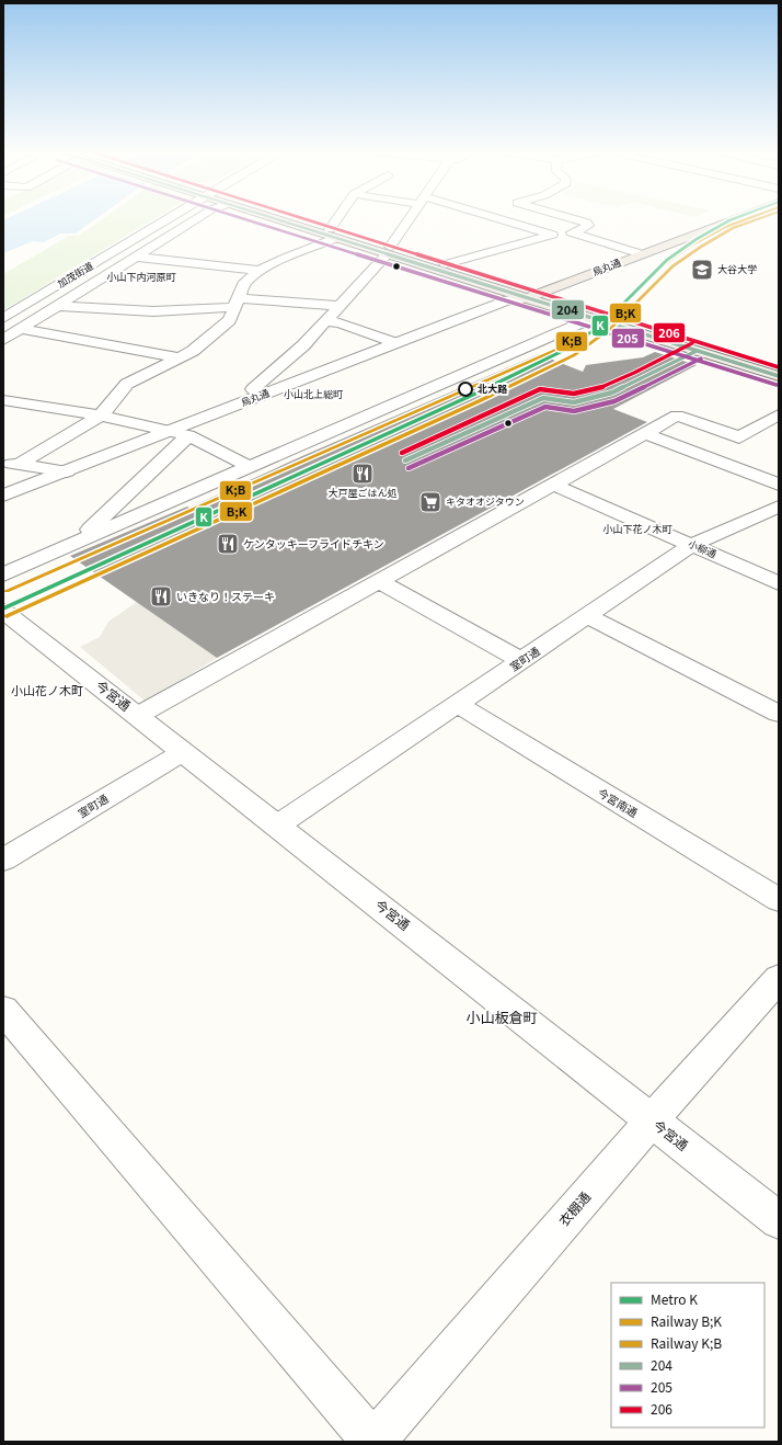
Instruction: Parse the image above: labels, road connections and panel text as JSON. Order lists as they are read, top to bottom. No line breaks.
{"streets":{"highway":["烏丸通"],"street":["加茂街道","小柳通","室町通","今宮通","今宮南通","衣棚通"]},"crossings":[["小柳通","室町通"],["室町通","今宮通"],["室町通","今宮南通"],["今宮通","衣棚通"]],"districts":["小山下内河原町","小山北上総町","小山下花ノ木町","小山花ノ木町","小山板倉町"],"places":{"school or university":["大谷大学"],"other":["北大路"],"restaurant":["大戸屋ごはん処","ケンタッキーフライドチキン","いきなり！ステーキ"],"supermarket":["キタオオジタウン"]},"lines":["metro line K","rail line B;K","rail line K;B","transit line 204","transit line 205","transit line 206"],"legend":["Metro K","Railway B;K","Railway K;B","204","205","206"]}
